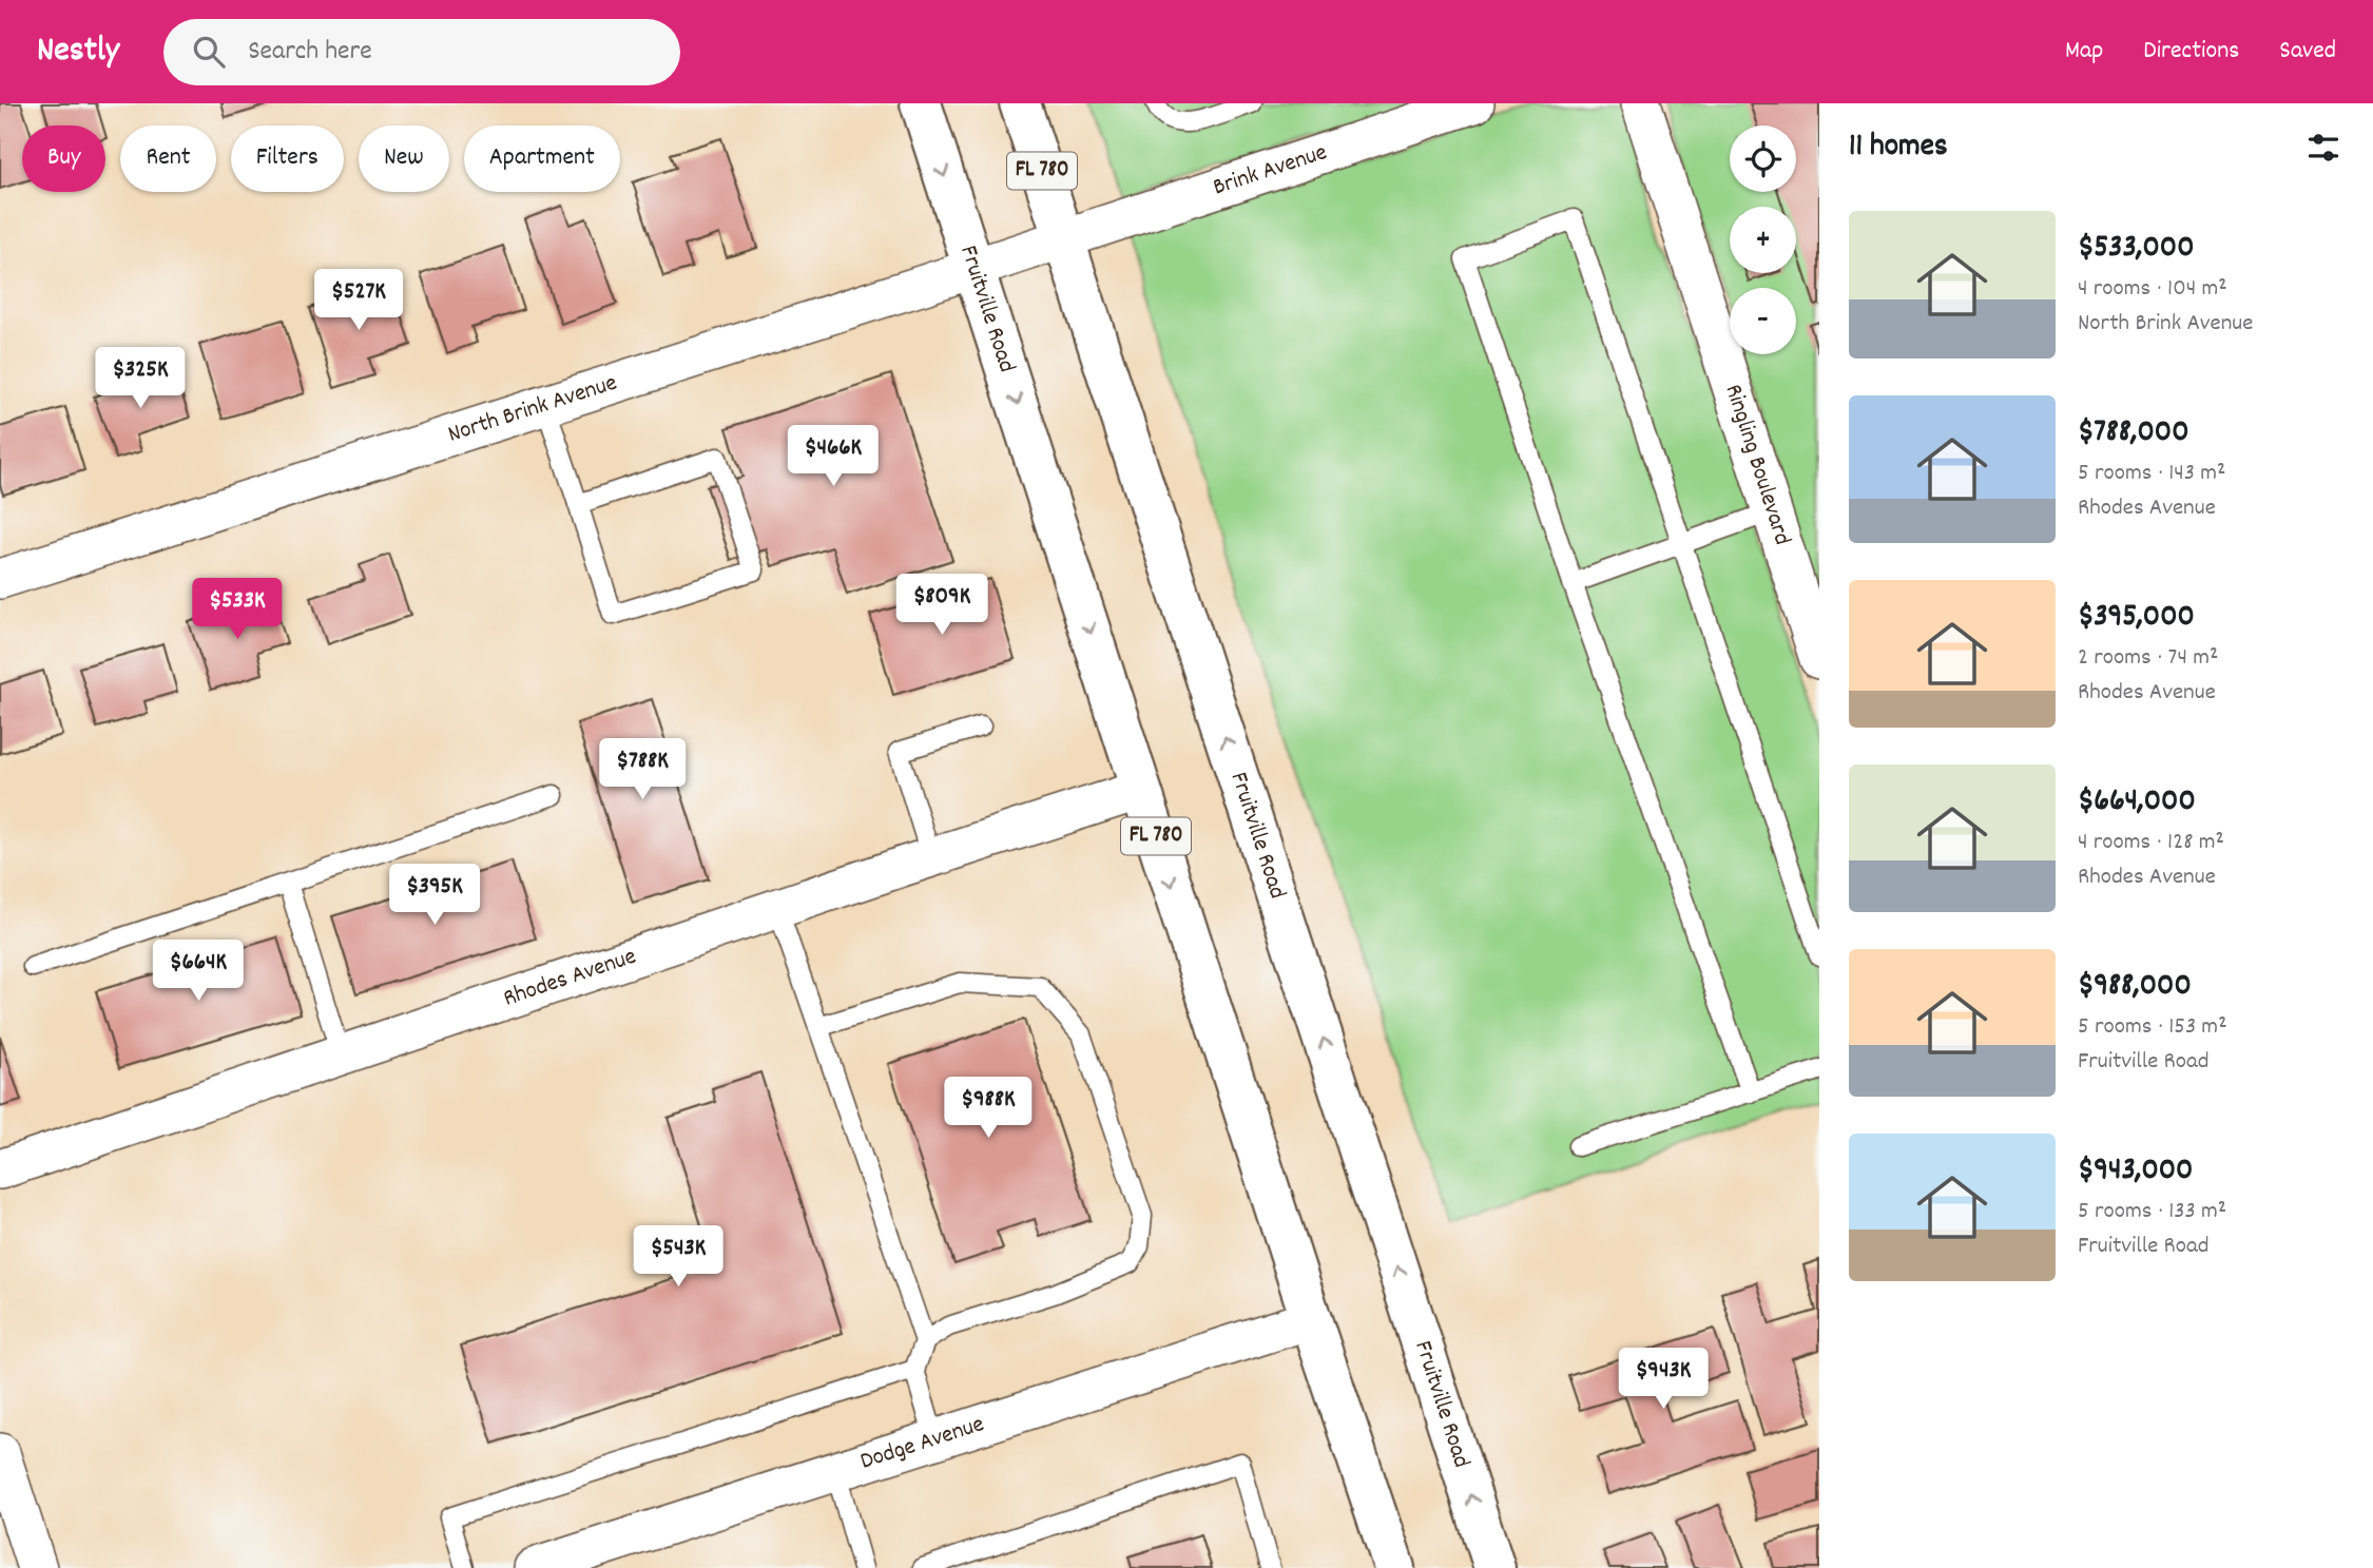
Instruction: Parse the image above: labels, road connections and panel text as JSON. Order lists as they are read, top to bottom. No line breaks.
{"streets":{"main road":["FL 780","Fruitville Road"],"street":["Brink Avenue","North Brink Avenue","Ringling Boulevard","Rhodes Avenue","Dodge Avenue"]},"crossings":[["Brink Avenue","Fruitville Road"],["Brink Avenue","North Brink Avenue"],["Fruitville Road","North Brink Avenue"],["Fruitville Road","Rhodes Avenue"],["Fruitville Road","Dodge Avenue"]],"page":{"header":"Nestly","search":"Search here","nav":["Map","Directions","Saved"],"heading":"11 homes","map_buttons":["+","−"],"chip":["Buy","Rent","Filters","New","Apartment"],"list":[{"name":"$533,000","note":"4 rooms · 104 m² · North Brink Avenue"},{"name":"$788,000","note":"5 rooms · 143 m² · Rhodes Avenue"},{"name":"$395,000","note":"2 rooms · 74 m² · Rhodes Avenue"},{"name":"$664,000","note":"4 rooms · 128 m² · Rhodes Avenue"},{"name":"$988,000","note":"5 rooms · 153 m² · Fruitville Road"},{"name":"$943,000","note":"5 rooms · 133 m² · Fruitville Road"}],"price":["$527K","$325K","$466K","$809K","$533K","$788K","$395K","$664K","$988K","$543K","$943K"]}}
